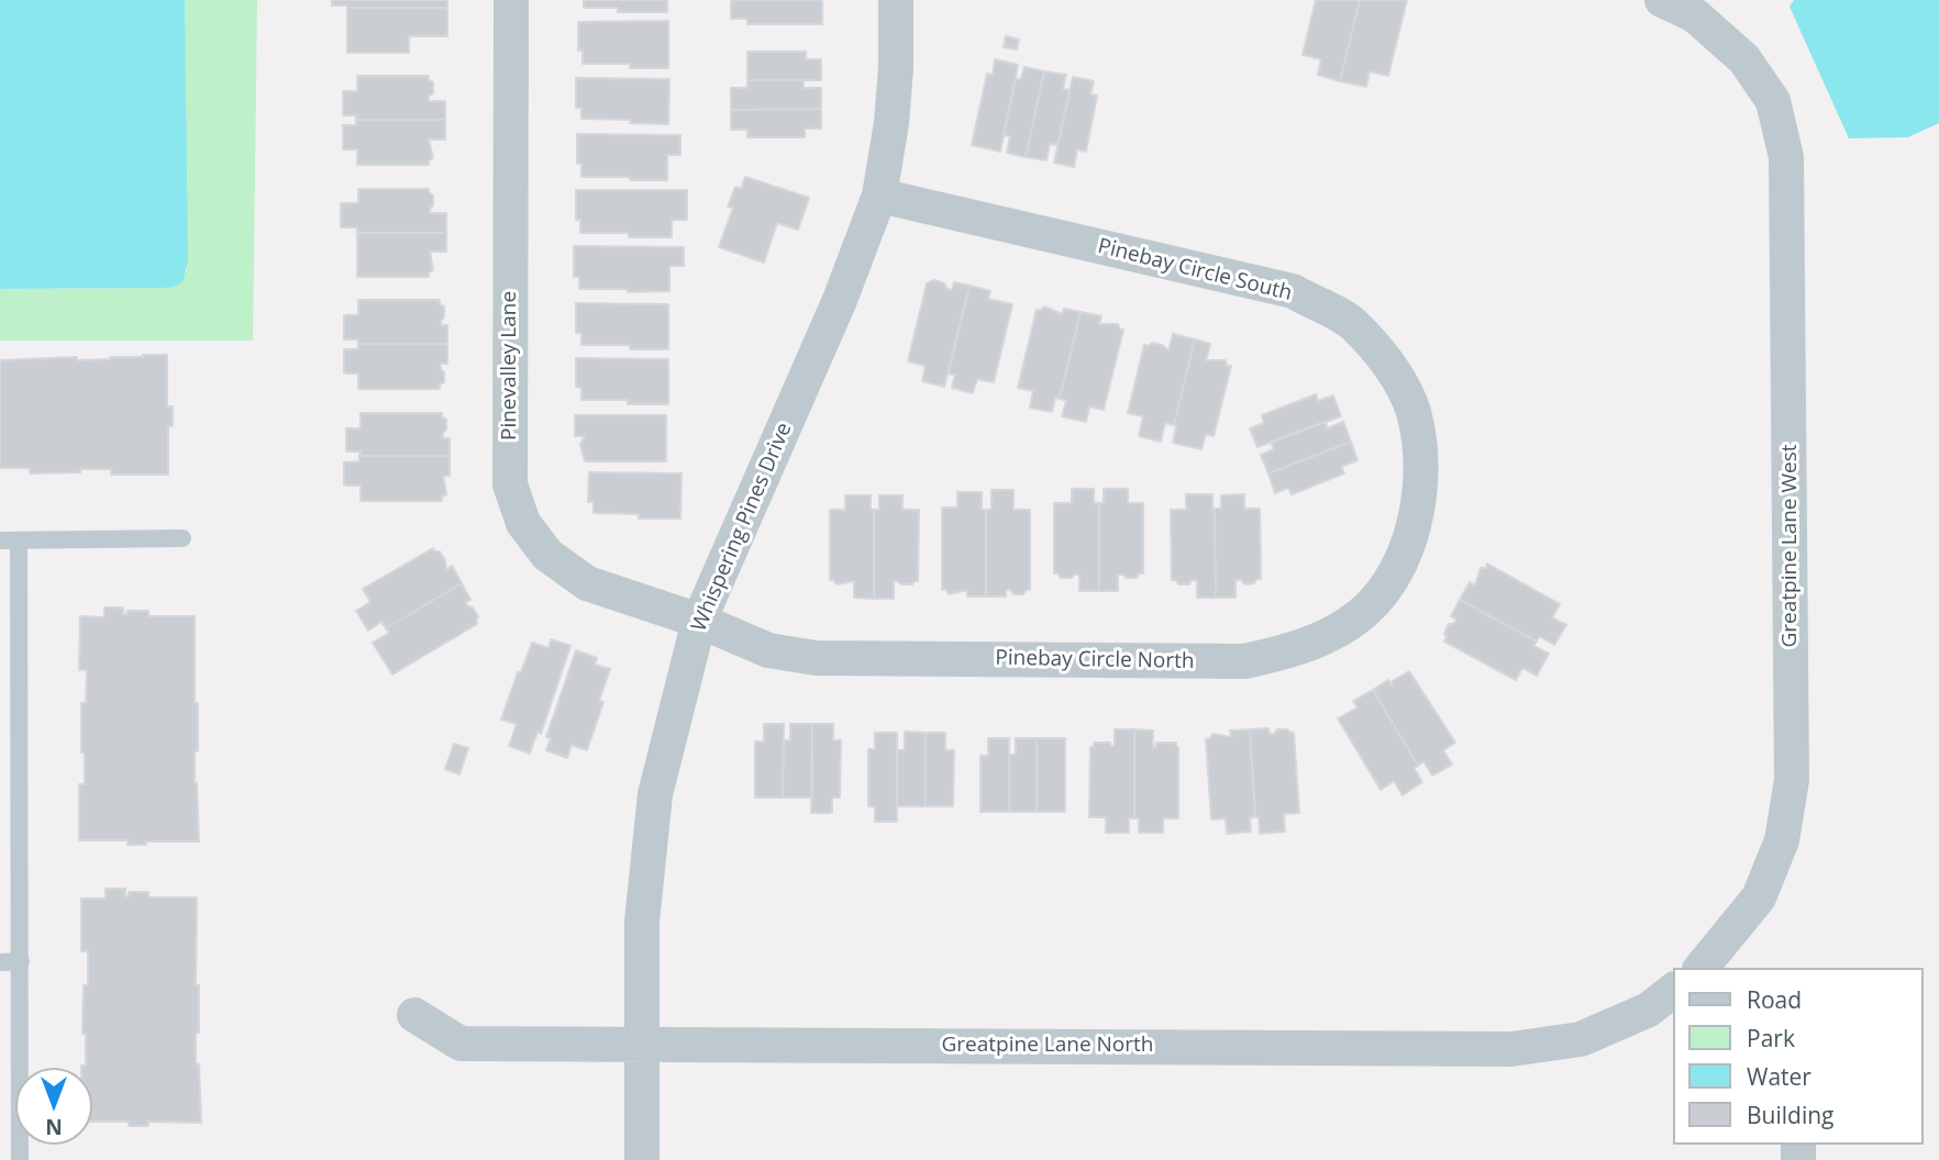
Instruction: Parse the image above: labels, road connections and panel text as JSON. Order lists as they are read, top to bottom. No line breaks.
{"streets":{"street":["Pinebay Circle South","Pinevalley Lane","Whispering Pines Drive","Greatpine Lane West","Pinebay Circle North","Greatpine Lane North"]},"crossings":[["Pinebay Circle South","Whispering Pines Drive"],["Pinebay Circle South","Pinebay Circle North"],["Pinevalley Lane","Whispering Pines Drive"],["Pinevalley Lane","Pinebay Circle North"],["Whispering Pines Drive","Pinebay Circle North"],["Whispering Pines Drive","Greatpine Lane North"]],"legend":["Road","Park","Water","Building"],"north":"bottom"}
